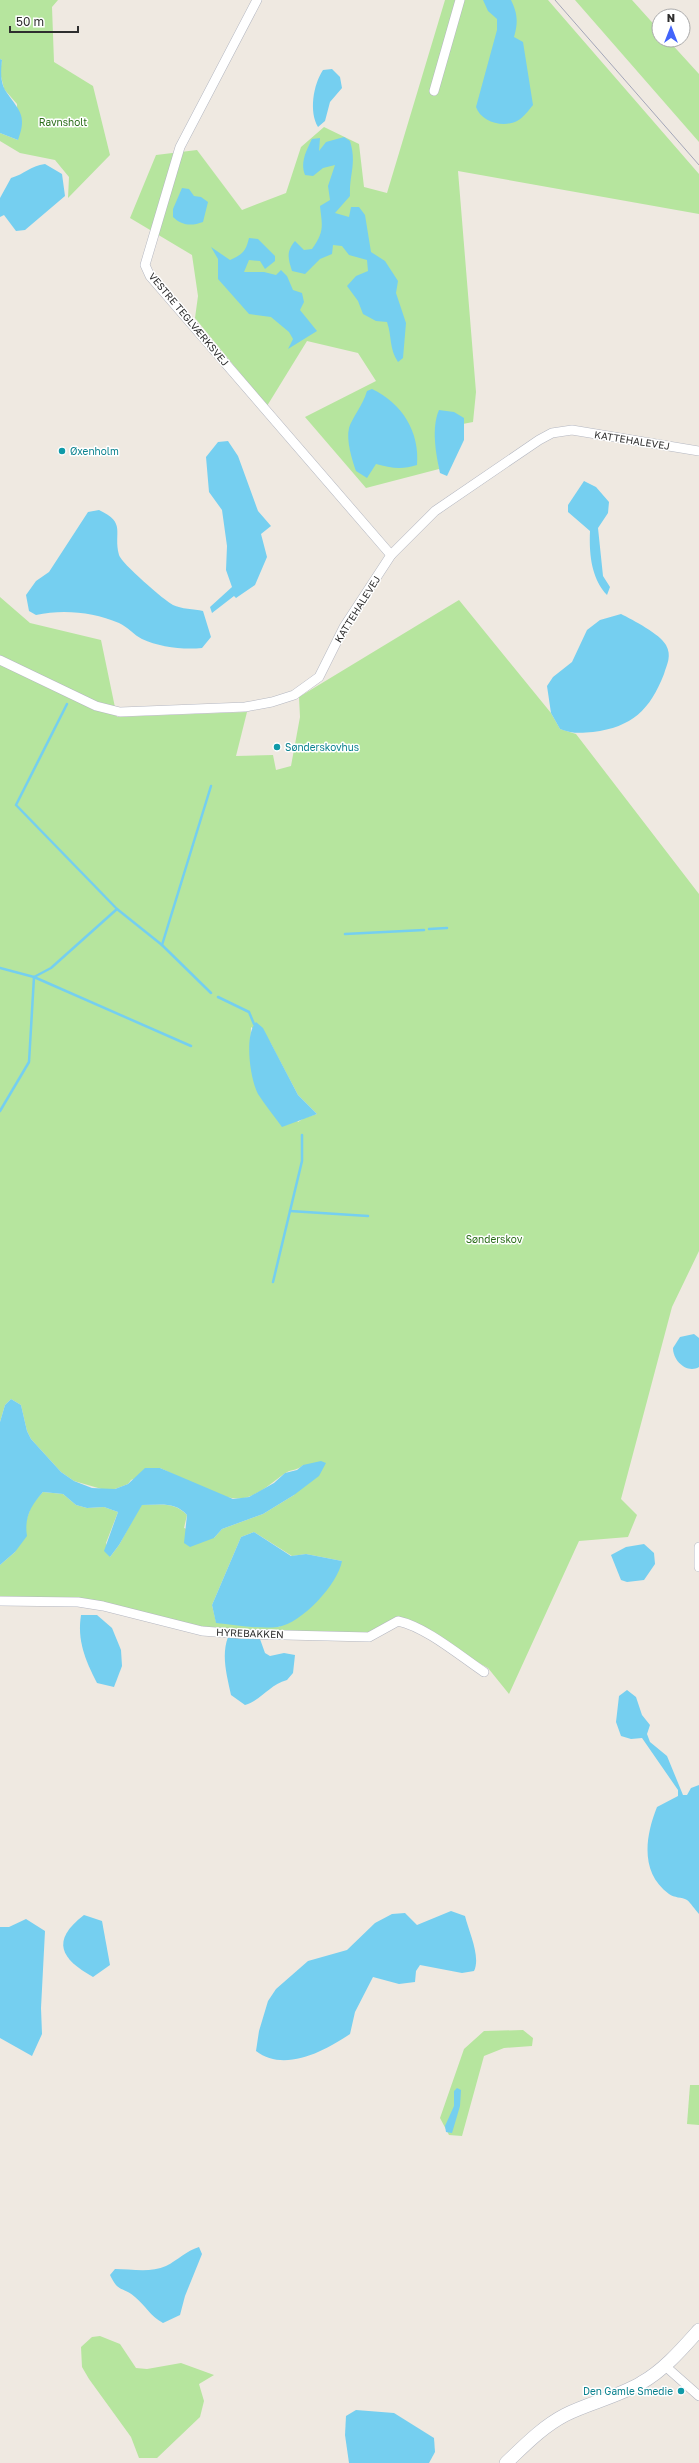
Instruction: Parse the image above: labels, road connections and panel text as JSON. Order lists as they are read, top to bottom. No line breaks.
{"streets":{"street":["VESTRE TEGLVÆRKSVEJ","KATTEHALEVEJ","HYREBAKKEN"]},"crossings":[["VESTRE TEGLVÆRKSVEJ","KATTEHALEVEJ"]],"parks":["Ravnsholt","Sønderskov"],"places":["Øxenholm","Sønderskovhus","Den Gamle Smedie"],"scale_bar":"50 m","north":"top"}
